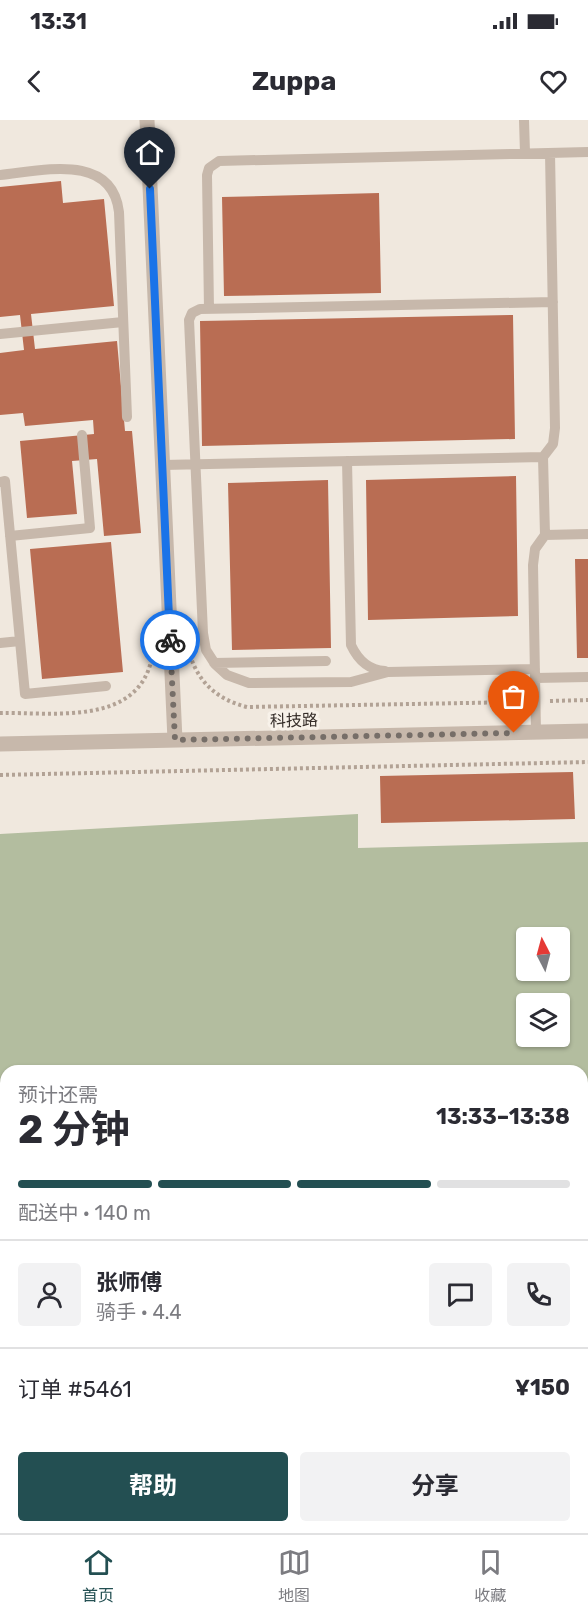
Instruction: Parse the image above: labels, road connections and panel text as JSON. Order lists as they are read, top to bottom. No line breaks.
{"streets":{"street":["科技路"]},"north":"top","page":{"status":"13:31","header":"Zuppa","heading":["2 分钟","预计还需","13:33–13:38"],"panel":["张师傅","骑手 · 4.4","订单 #5461","¥150"],"bar":"配送中 · 140 m","buttons":["帮助","分享"],"tabs":["首页","地图","收藏"]}}
